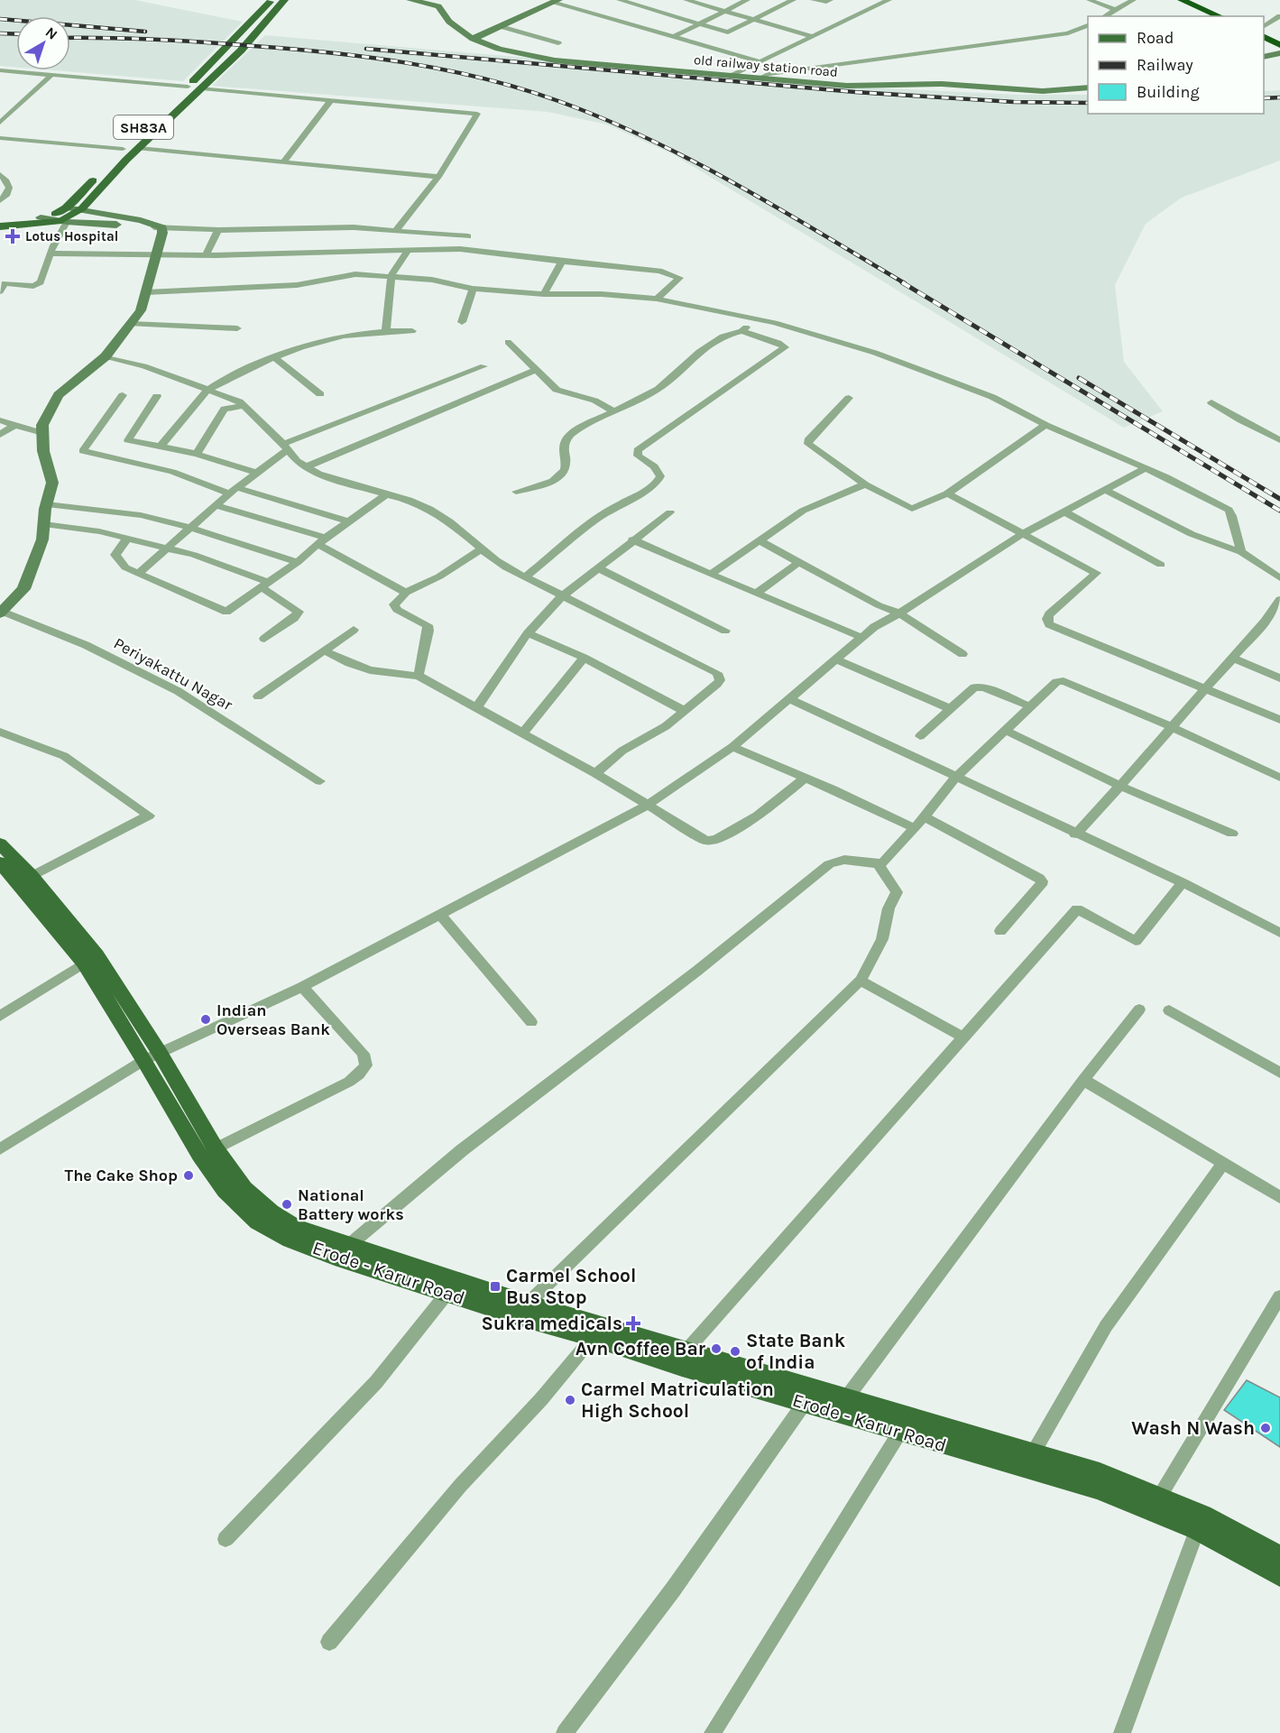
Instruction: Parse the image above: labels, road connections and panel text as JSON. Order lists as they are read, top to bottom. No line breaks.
{"streets":{"main road":["SH83A","Erode - Karur Road"],"street":["old railway station road","Periyakattu Nagar"]},"places":{"health":["Lotus Hospital","Sukra medicals"],"other":["Indian Overseas Bank","The Cake Shop","National Battery works","Avn Coffee Bar","State Bank of India","Carmel Matriculation High School","Wash N Wash"],"transit":["Carmel School Bus Stop"]},"legend":["Road","Railway","Building"],"north":"top right"}
